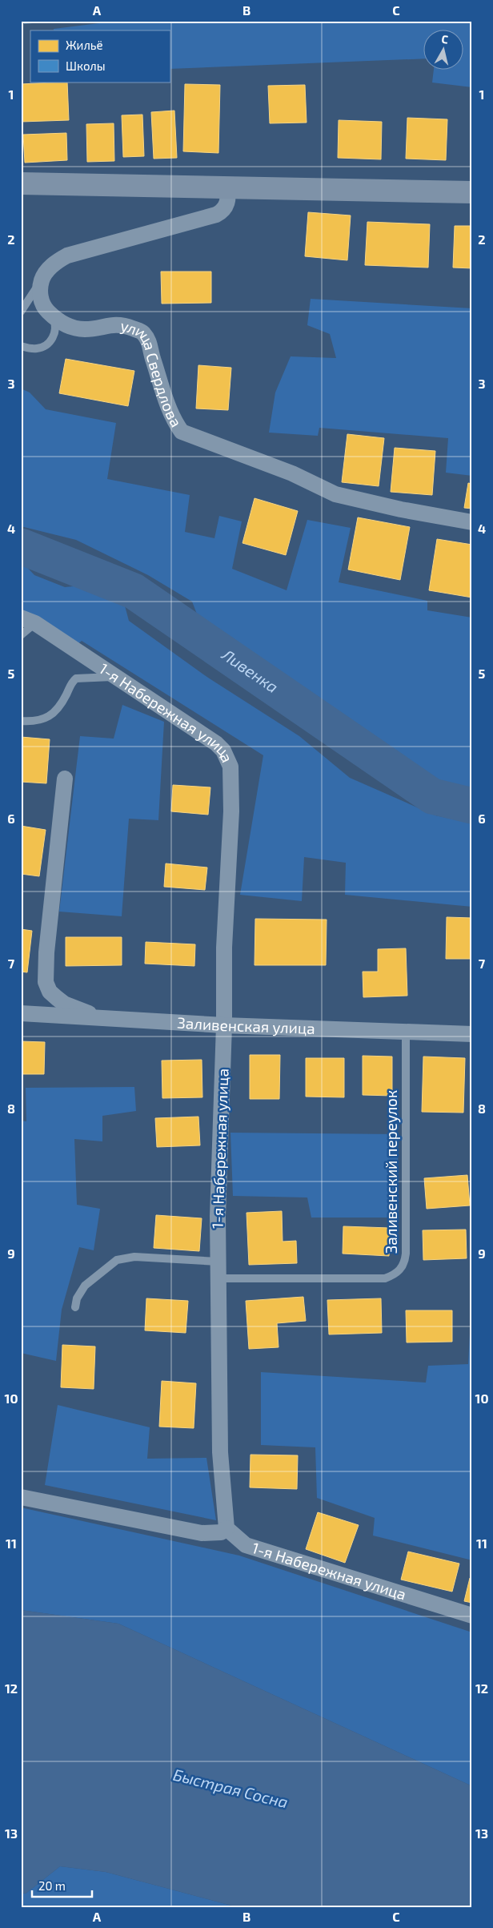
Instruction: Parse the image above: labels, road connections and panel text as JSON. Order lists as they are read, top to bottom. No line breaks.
{"streets":{"street":["улица Свердлова","1-я Набережная улица","Заливенская улица"],"lane":["Заливенский переулок"]},"crossings":[["1-я Набережная улица","Заливенская улица"],["1-я Набережная улица","Заливенский переулок"],["Заливенская улица","Заливенский переулок"]],"water":["Ливенка","Быстрая Сосна"],"legend":["Жильё","Школы"],"scale_bar":"20 m","north":"top","grid":{"columns":["A","B","C"],"rows":["1","2","3","4","5","6","7","8","9","10","11","12","13"]}}
